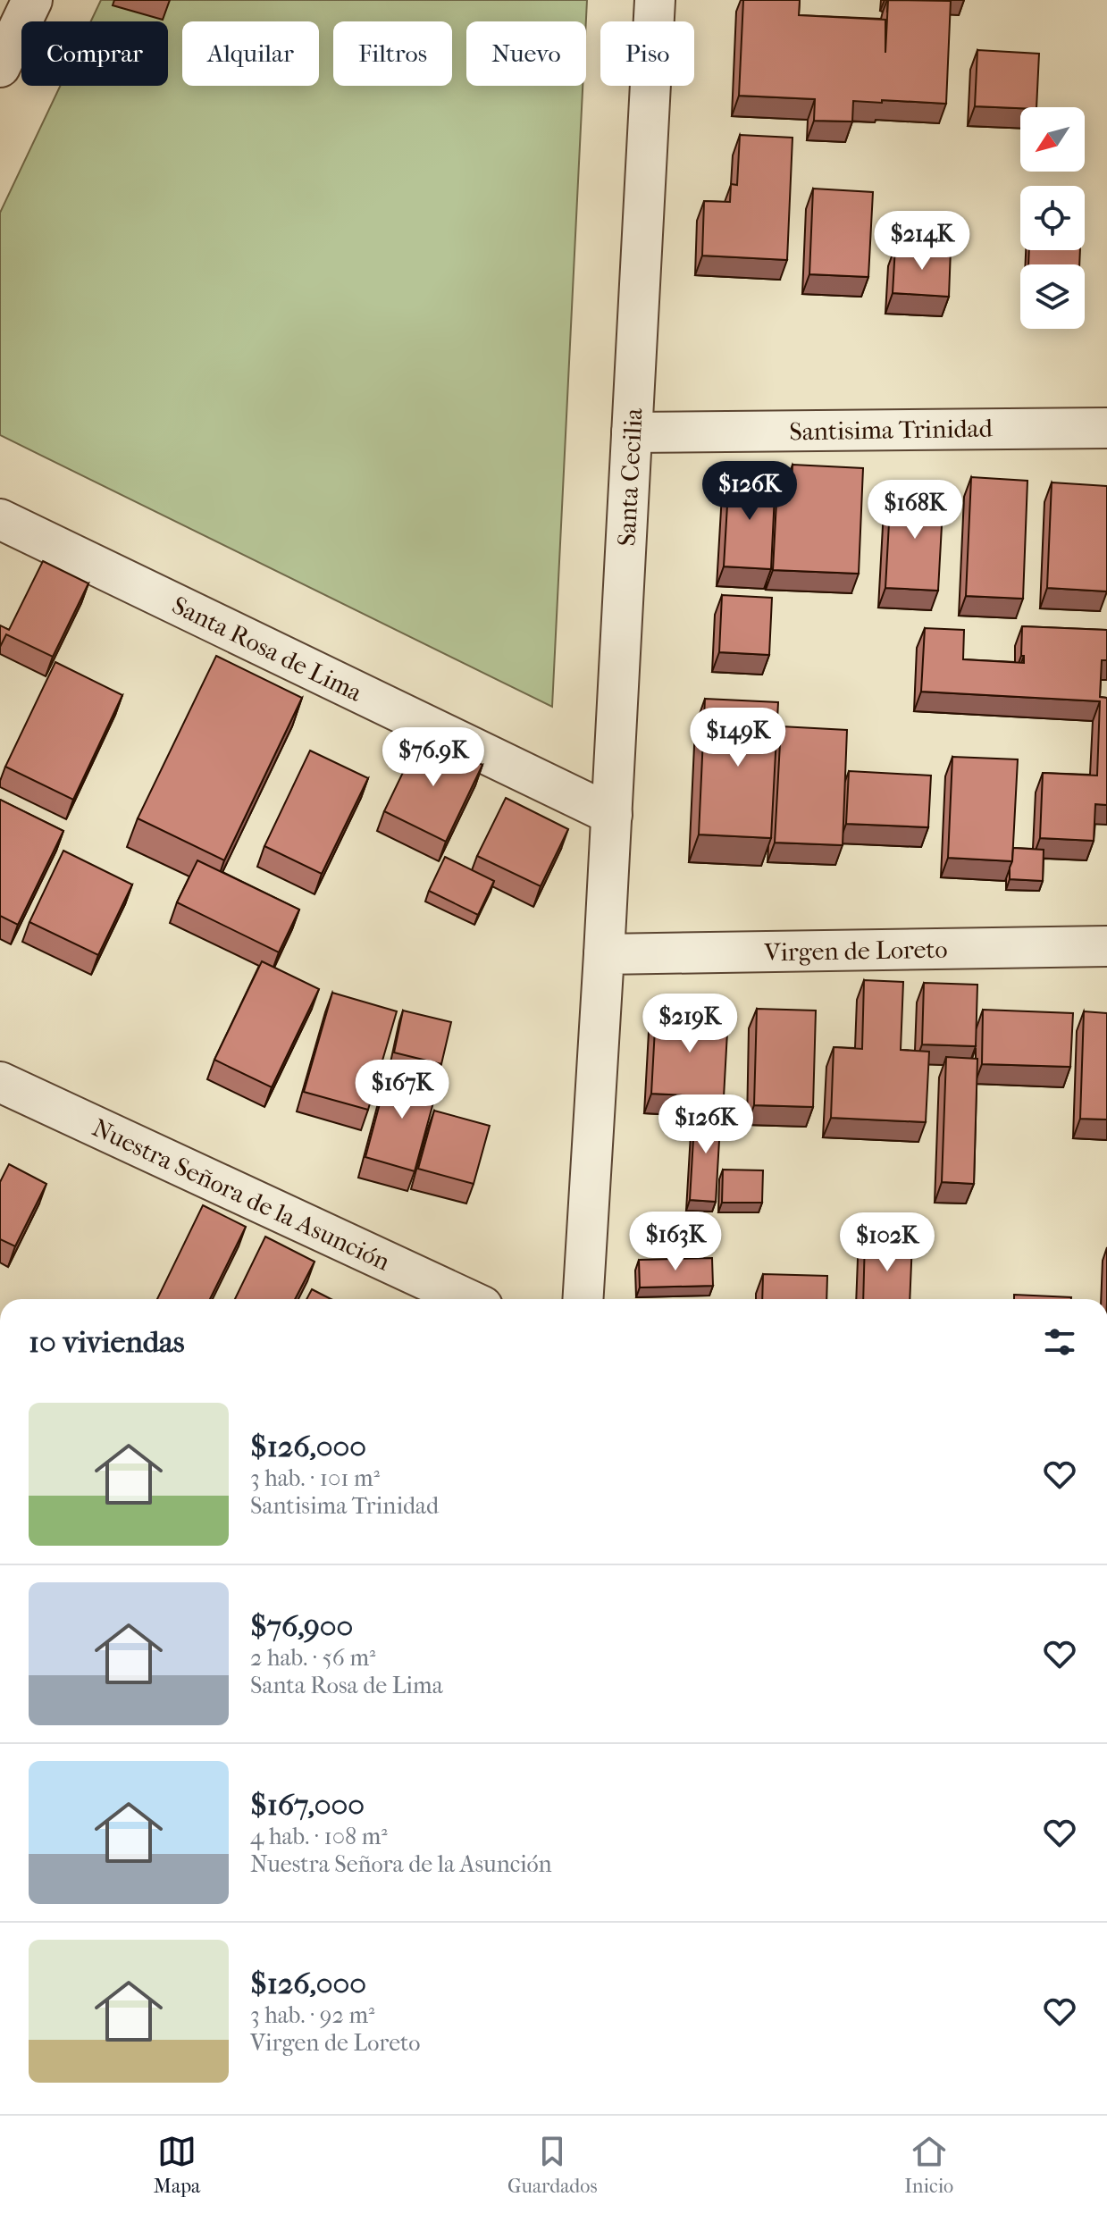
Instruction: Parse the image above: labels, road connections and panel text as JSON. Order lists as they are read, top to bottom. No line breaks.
{"streets":{"street":["Santisima Trinidad","Santa Cecilia","Santa Rosa de Lima","Virgen de Loreto","Nuestra Señora de la Asunción"]},"crossings":[["Santisima Trinidad","Santa Cecilia"],["Santa Cecilia","Santa Rosa de Lima"],["Santa Cecilia","Virgen de Loreto"]],"north":"bottom left","page":{"chip":["Comprar","Alquilar","Filtros","Nuevo","Piso"],"price":["$214K","$126K","$168K","$149K","$76.9K","$219K","$167K","$126K","$163K","$102K"],"heading":"10 viviendas","list":[{"name":"$126,000","note":"3 hab. · 101 m² · Santisima Trinidad"},{"name":"$76,900","note":"2 hab. · 56 m² · Santa Rosa de Lima"},{"name":"$167,000","note":"4 hab. · 108 m² · Nuestra Señora de la Asunción"},{"name":"$126,000","note":"3 hab. · 92 m² · Virgen de Loreto"}],"tabs":["Mapa","Guardados","Inicio"]}}
